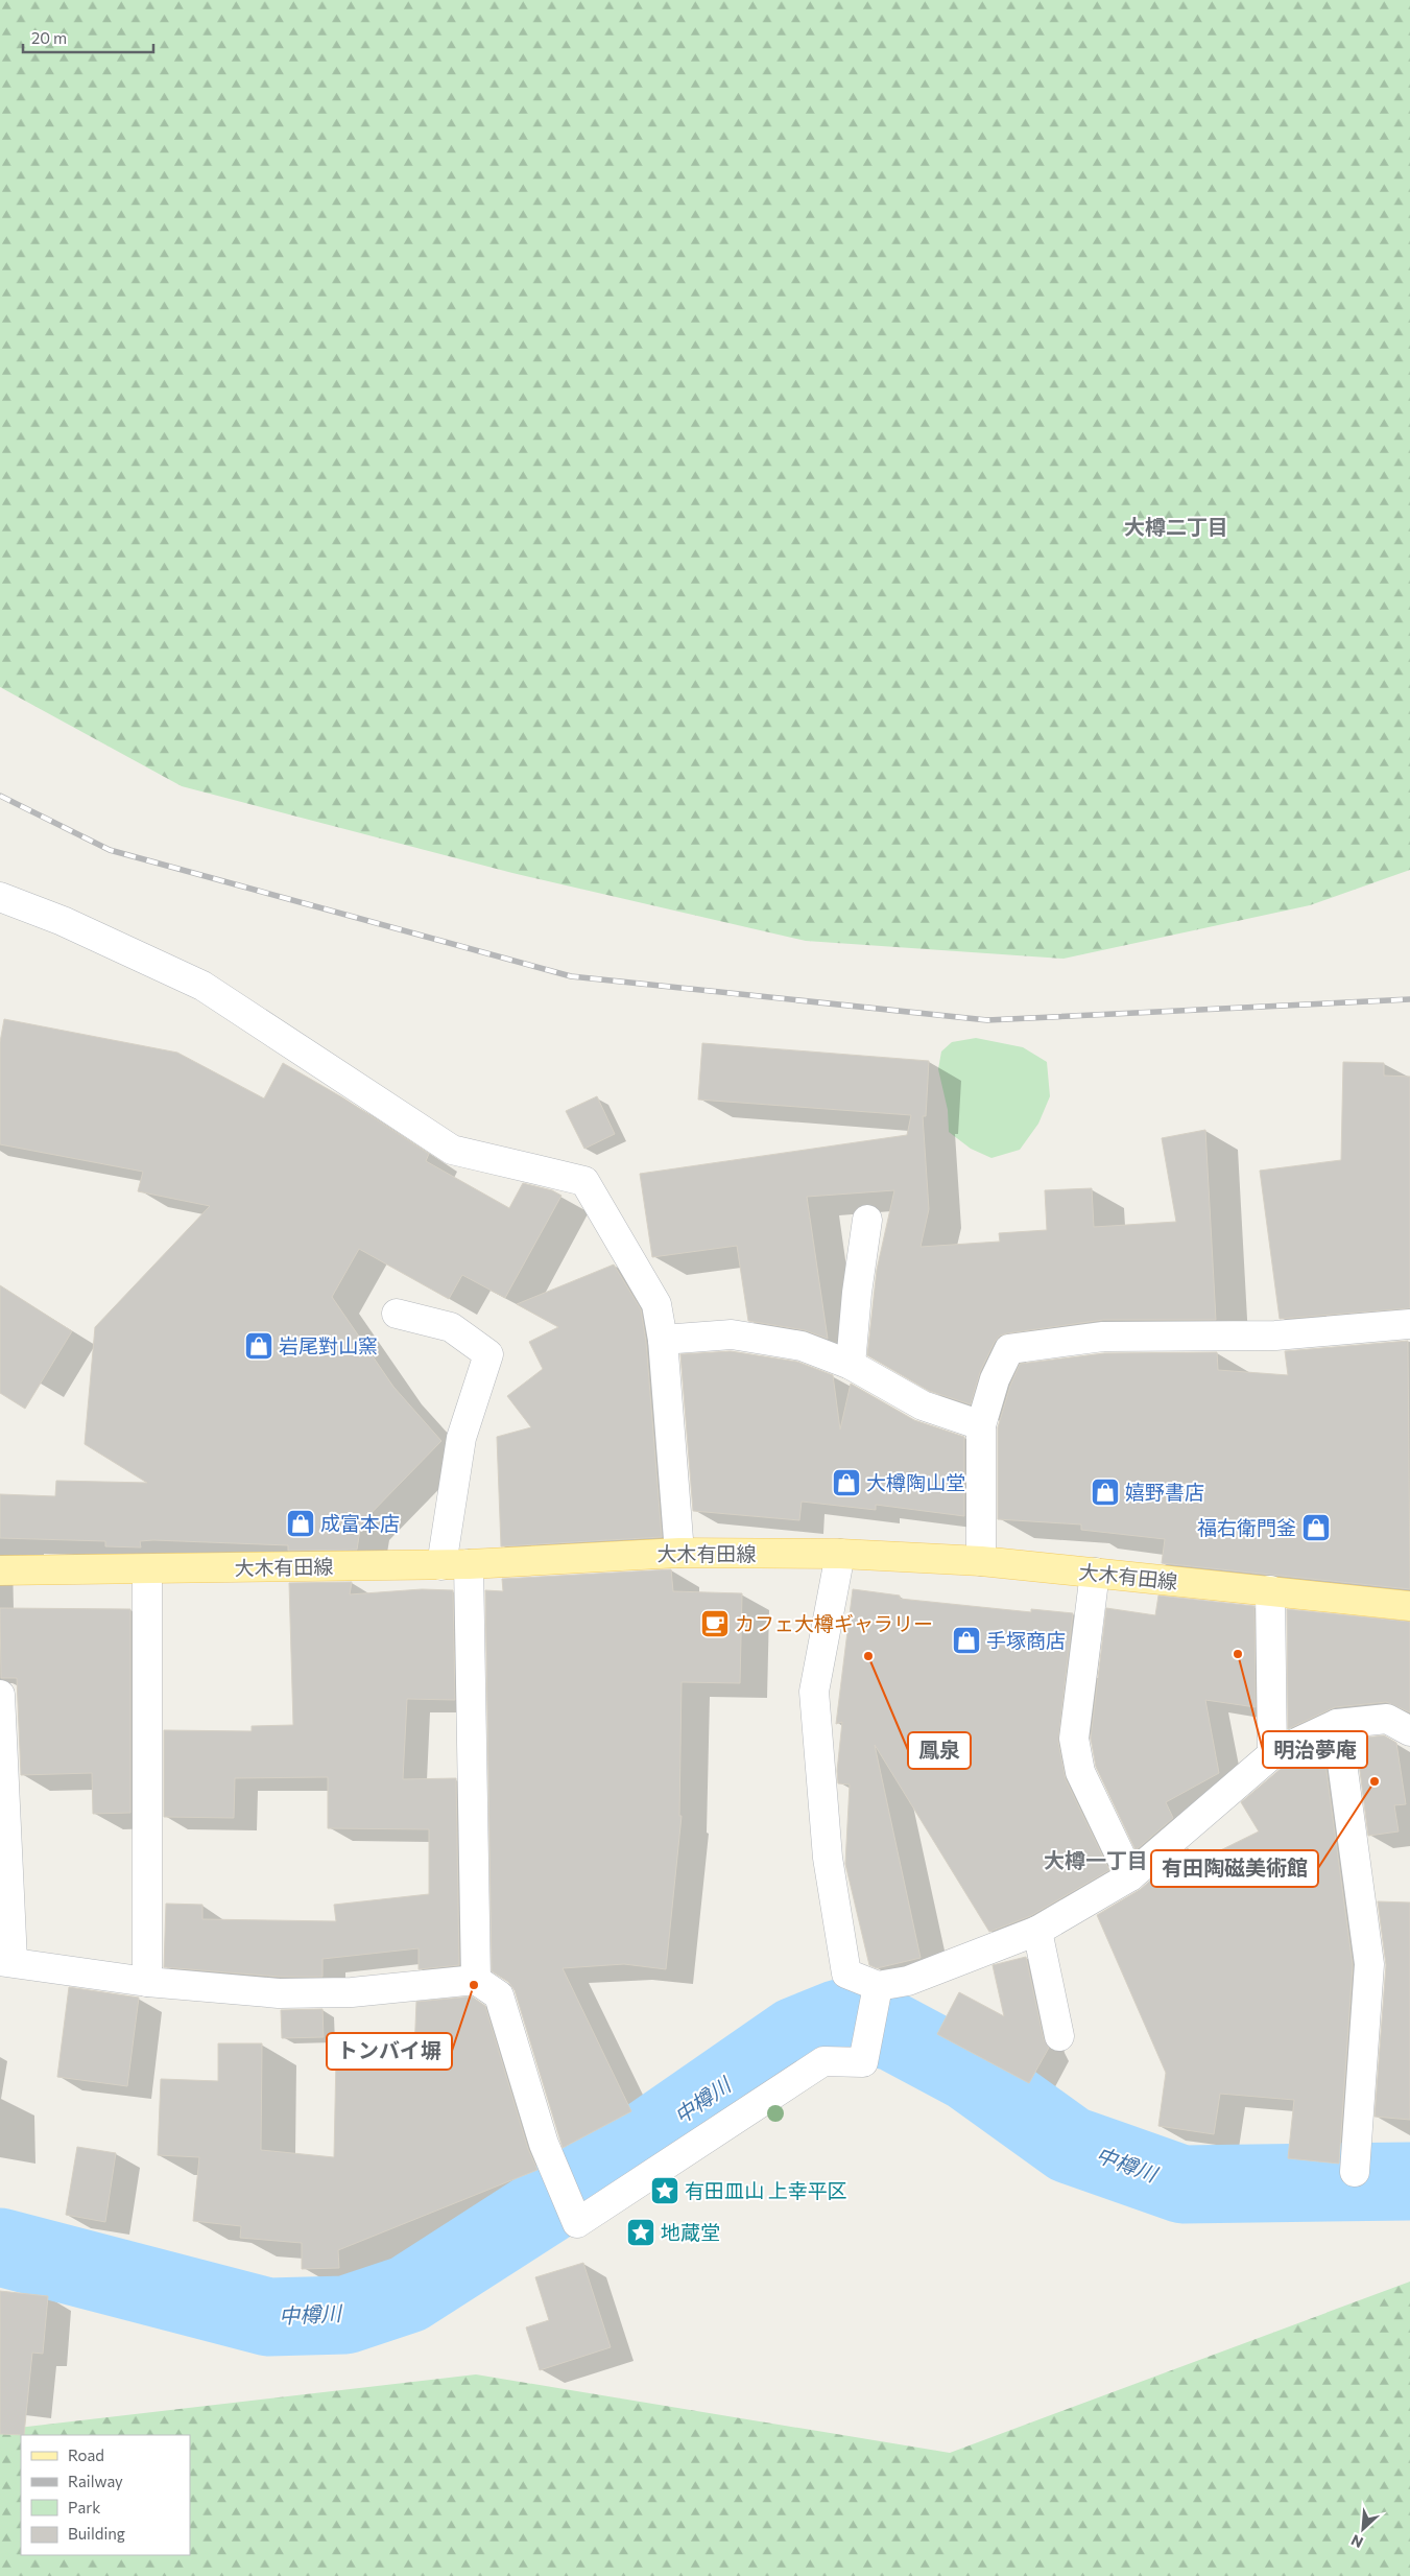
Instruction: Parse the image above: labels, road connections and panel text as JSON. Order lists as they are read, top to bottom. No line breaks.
{"streets":{"main road":["大木有田線"]},"districts":["大樽二丁目","大樽一丁目"],"water":["中樽川"],"places":{"shop":["岩尾對山窯","大樽陶山堂","嬉野書店","成富本店","福右衛門釜","手塚商店"],"cafe":["カフェ大樽ギャラリー"],"other":["明治夢庵","鳳泉","有田陶磁美術館","トンバイ塀"],"place":["有田皿山 上幸平区","地蔵堂"]},"legend":["Road","Railway","Park","Building"],"scale_bar":"20 m","north":"bottom left"}
